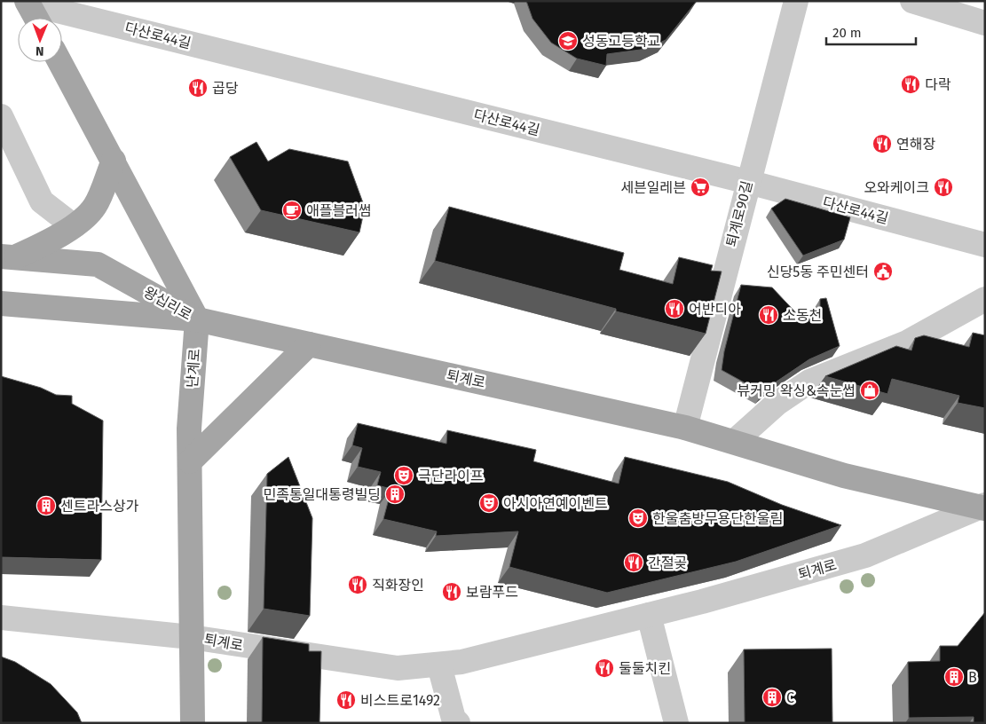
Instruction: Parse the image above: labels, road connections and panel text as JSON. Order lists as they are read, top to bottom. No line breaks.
{"streets":{"main road":["왕십리로","난계로","퇴계로"],"street":["다산로44길","퇴계로90길"]},"crossings":[["다산로44길","퇴계로90길"],["퇴계로90길","퇴계로"],["왕십리로","난계로"],["왕십리로","퇴계로"],["난계로","퇴계로"]],"places":{"school or university":["성동고등학교"],"restaurant":["다락","곱당","연해장","오와케이크","어반디아","소동천","간절곶","직화장인","보람푸드","둘둘치킨","비스트로1492"],"supermarket":["세븐일레븐"],"cafe":["애플블러썸"],"public building":["신당5동 주민센터"],"shop":["뷰커밍 왁싱&속눈썹"],"theatre":["극단라이프","아시아연예이벤트","한울춤방무용단한울림"],"building":["민족통일대통령빌딩","센트라스상가","B","C"]},"scale_bar":"20 m","north":"bottom"}
